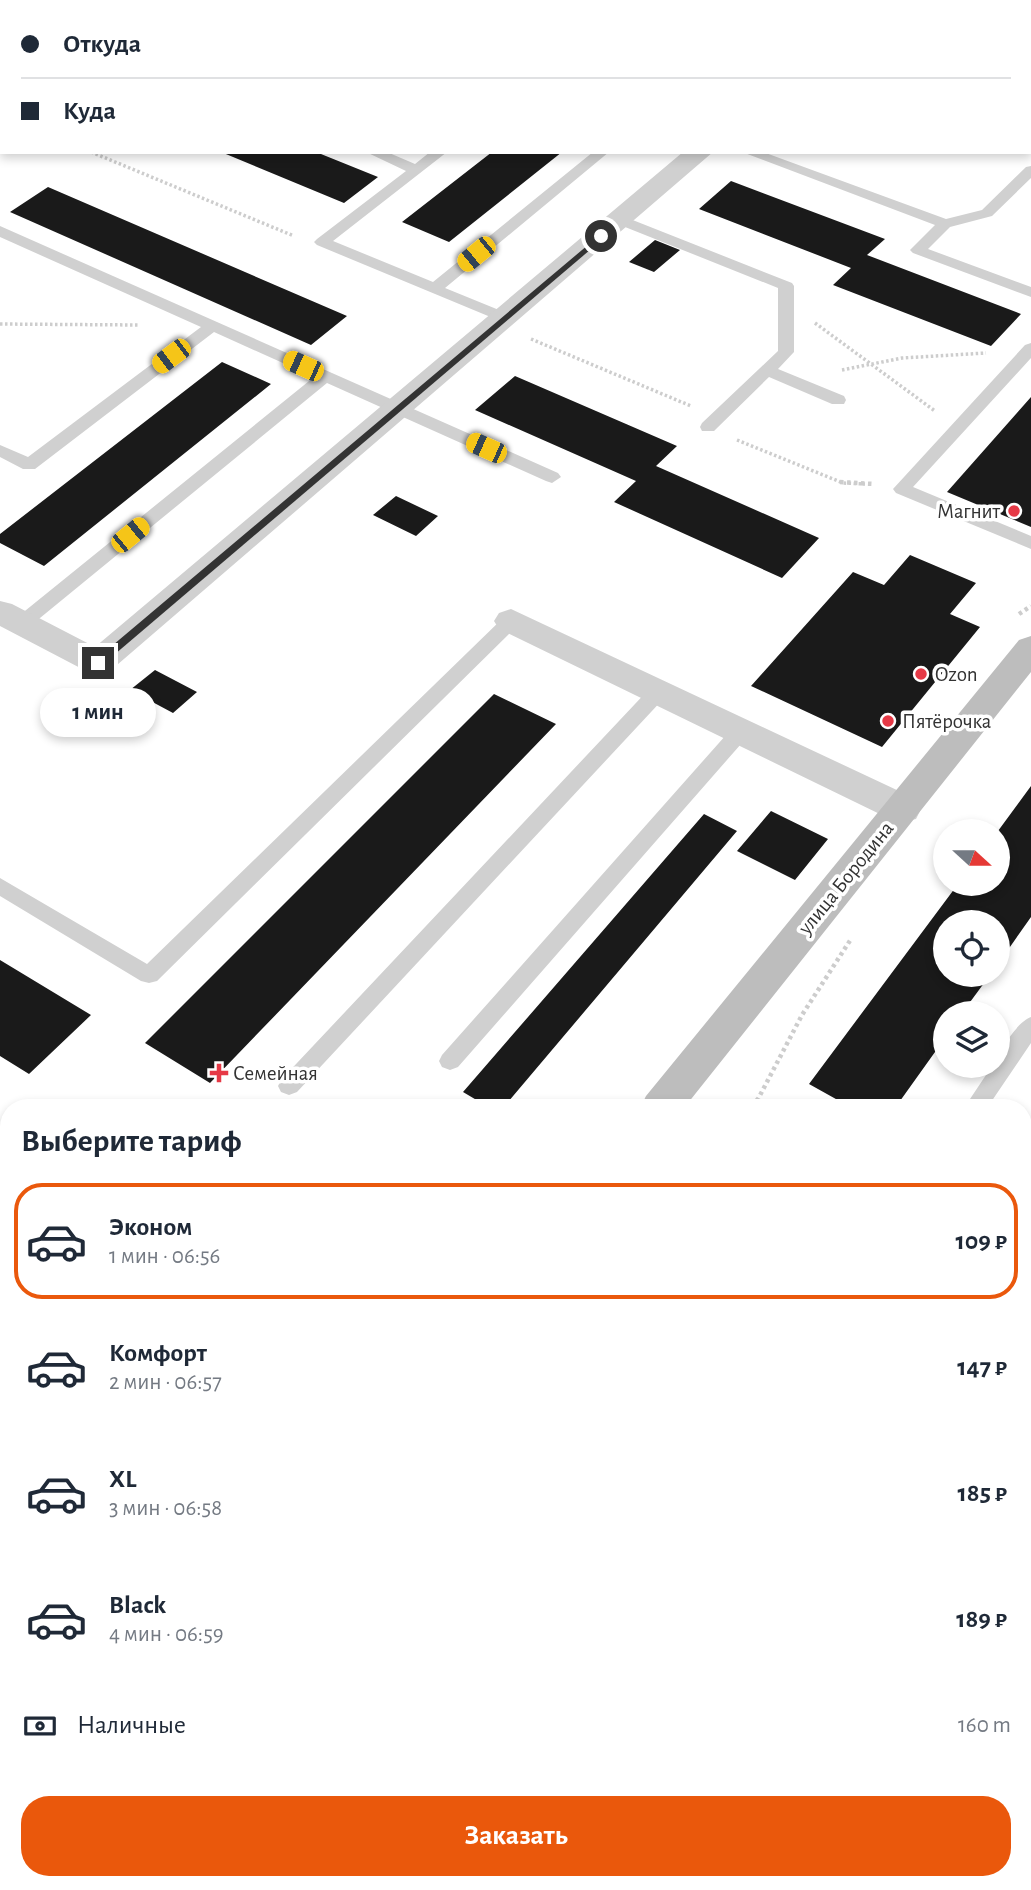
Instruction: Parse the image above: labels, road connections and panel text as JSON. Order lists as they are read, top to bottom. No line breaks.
{"streets":{"street":["улица Бородина"]},"places":{"other":["Магнит","Ozon","Пятёрочка"],"health":["Семейная"]},"north":"right","page":{"banner":["Откуда","Куда"],"bubble":"1 мин","heading":"Выберите тариф","list":[{"name":"Эконом","note":"1 мин · 06:56","value":"109 ₽"},{"name":"Комфорт","note":"2 мин · 06:57","value":"147 ₽"},{"name":"XL","note":"3 мин · 06:58","value":"185 ₽"},{"name":"Black","note":"4 мин · 06:59","value":"189 ₽"}],"pay":["Наличные","160 m"],"buttons":"Заказать"}}
